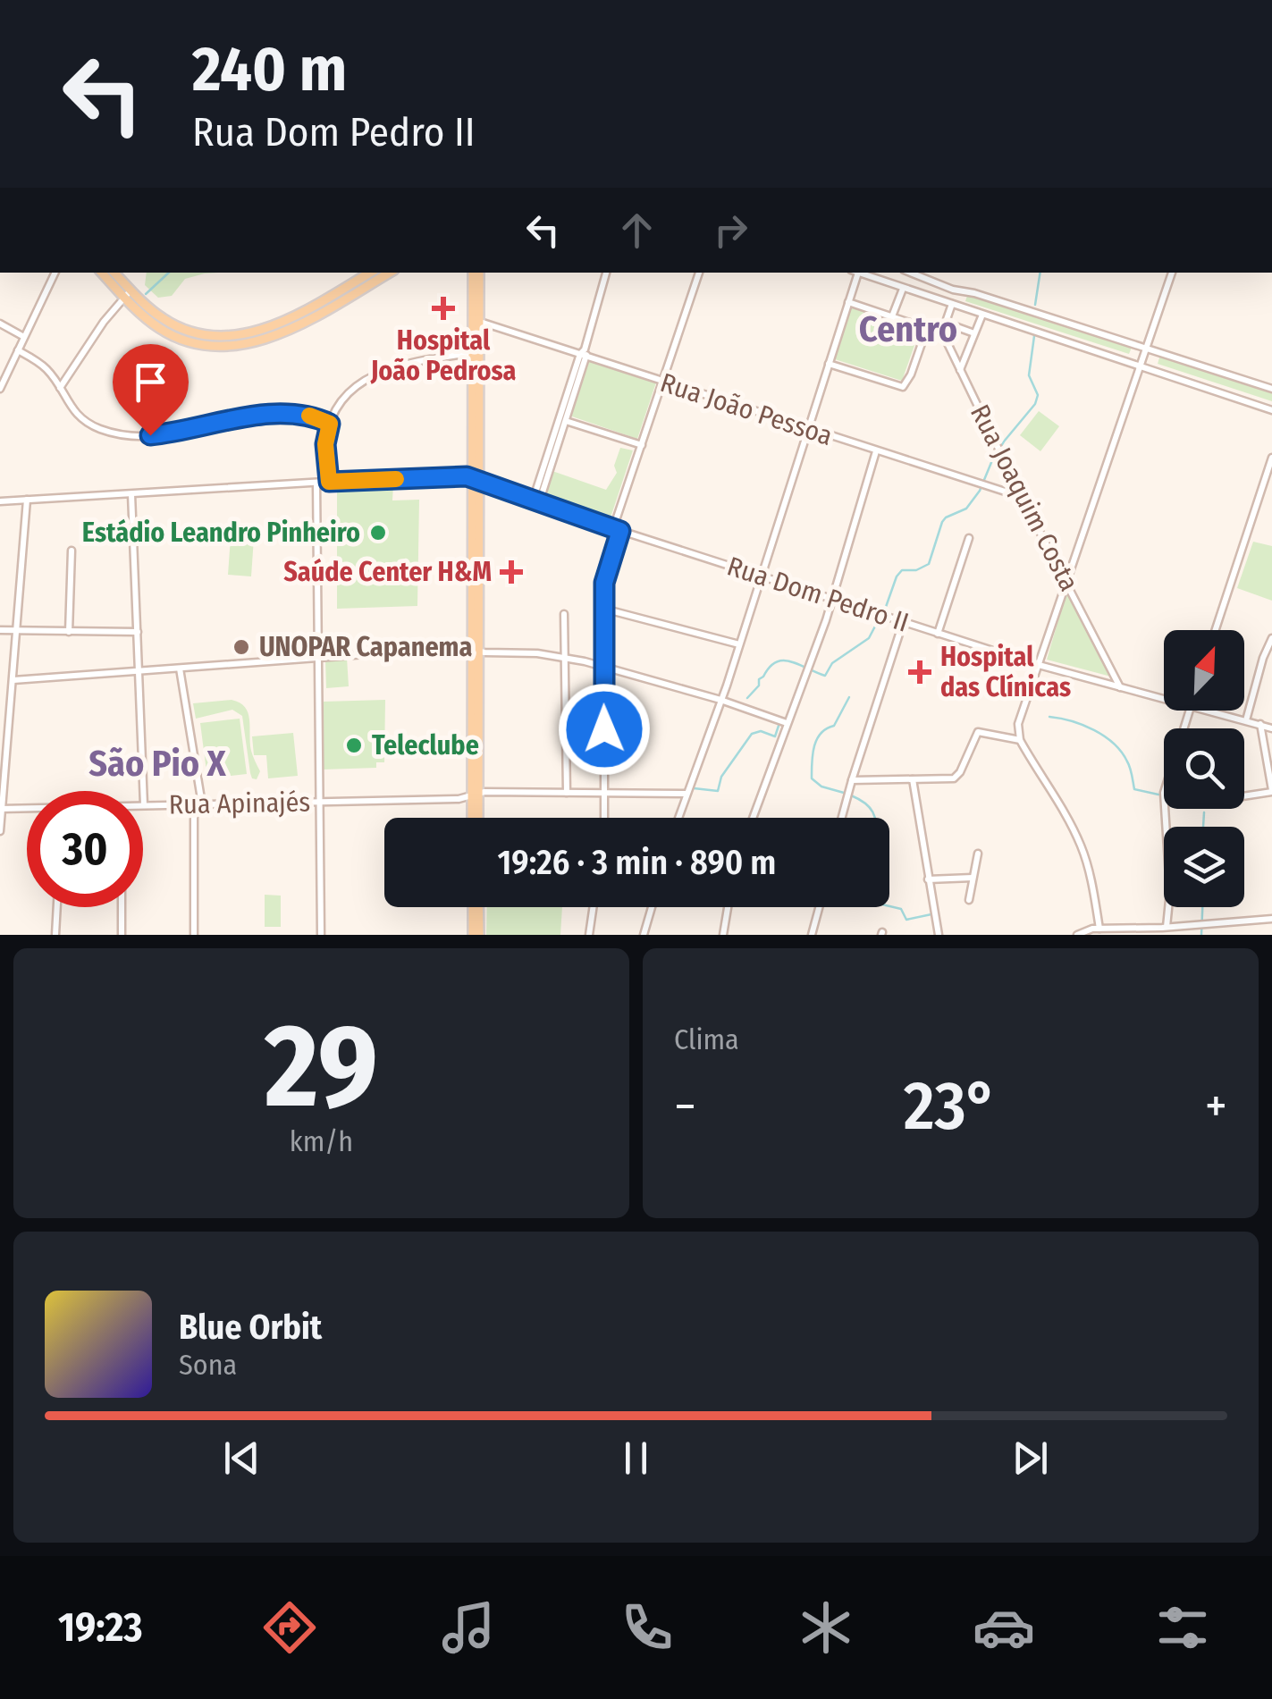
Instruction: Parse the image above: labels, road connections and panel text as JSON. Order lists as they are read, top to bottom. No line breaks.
{"streets":{"street":["Rua João Pessoa","Rua Joaquim Costa","Rua Dom Pedro II","Rua Apinajés"]},"crossings":[["Rua João Pessoa","Rua Joaquim Costa"],["Rua Joaquim Costa","Rua Dom Pedro II"]],"districts":["Centro","São Pio X"],"places":{"health":["Hospital João Pedrosa","Saúde Center H&M","Hospital das Clínicas"],"other":["Estádio Leandro Pinheiro","UNOPAR Capanema","Teleclube"]},"north":"top right","page":{"turn":["240 m","Rua Dom Pedro II"],"limit":"30","trip":"19:26 · 3 min · 890 m","tile":[["29","km/h"],"Clima"],"heat":["−","23°","+"],"song":["Blue Orbit","Sona"],"tabs":"19:23"}}
